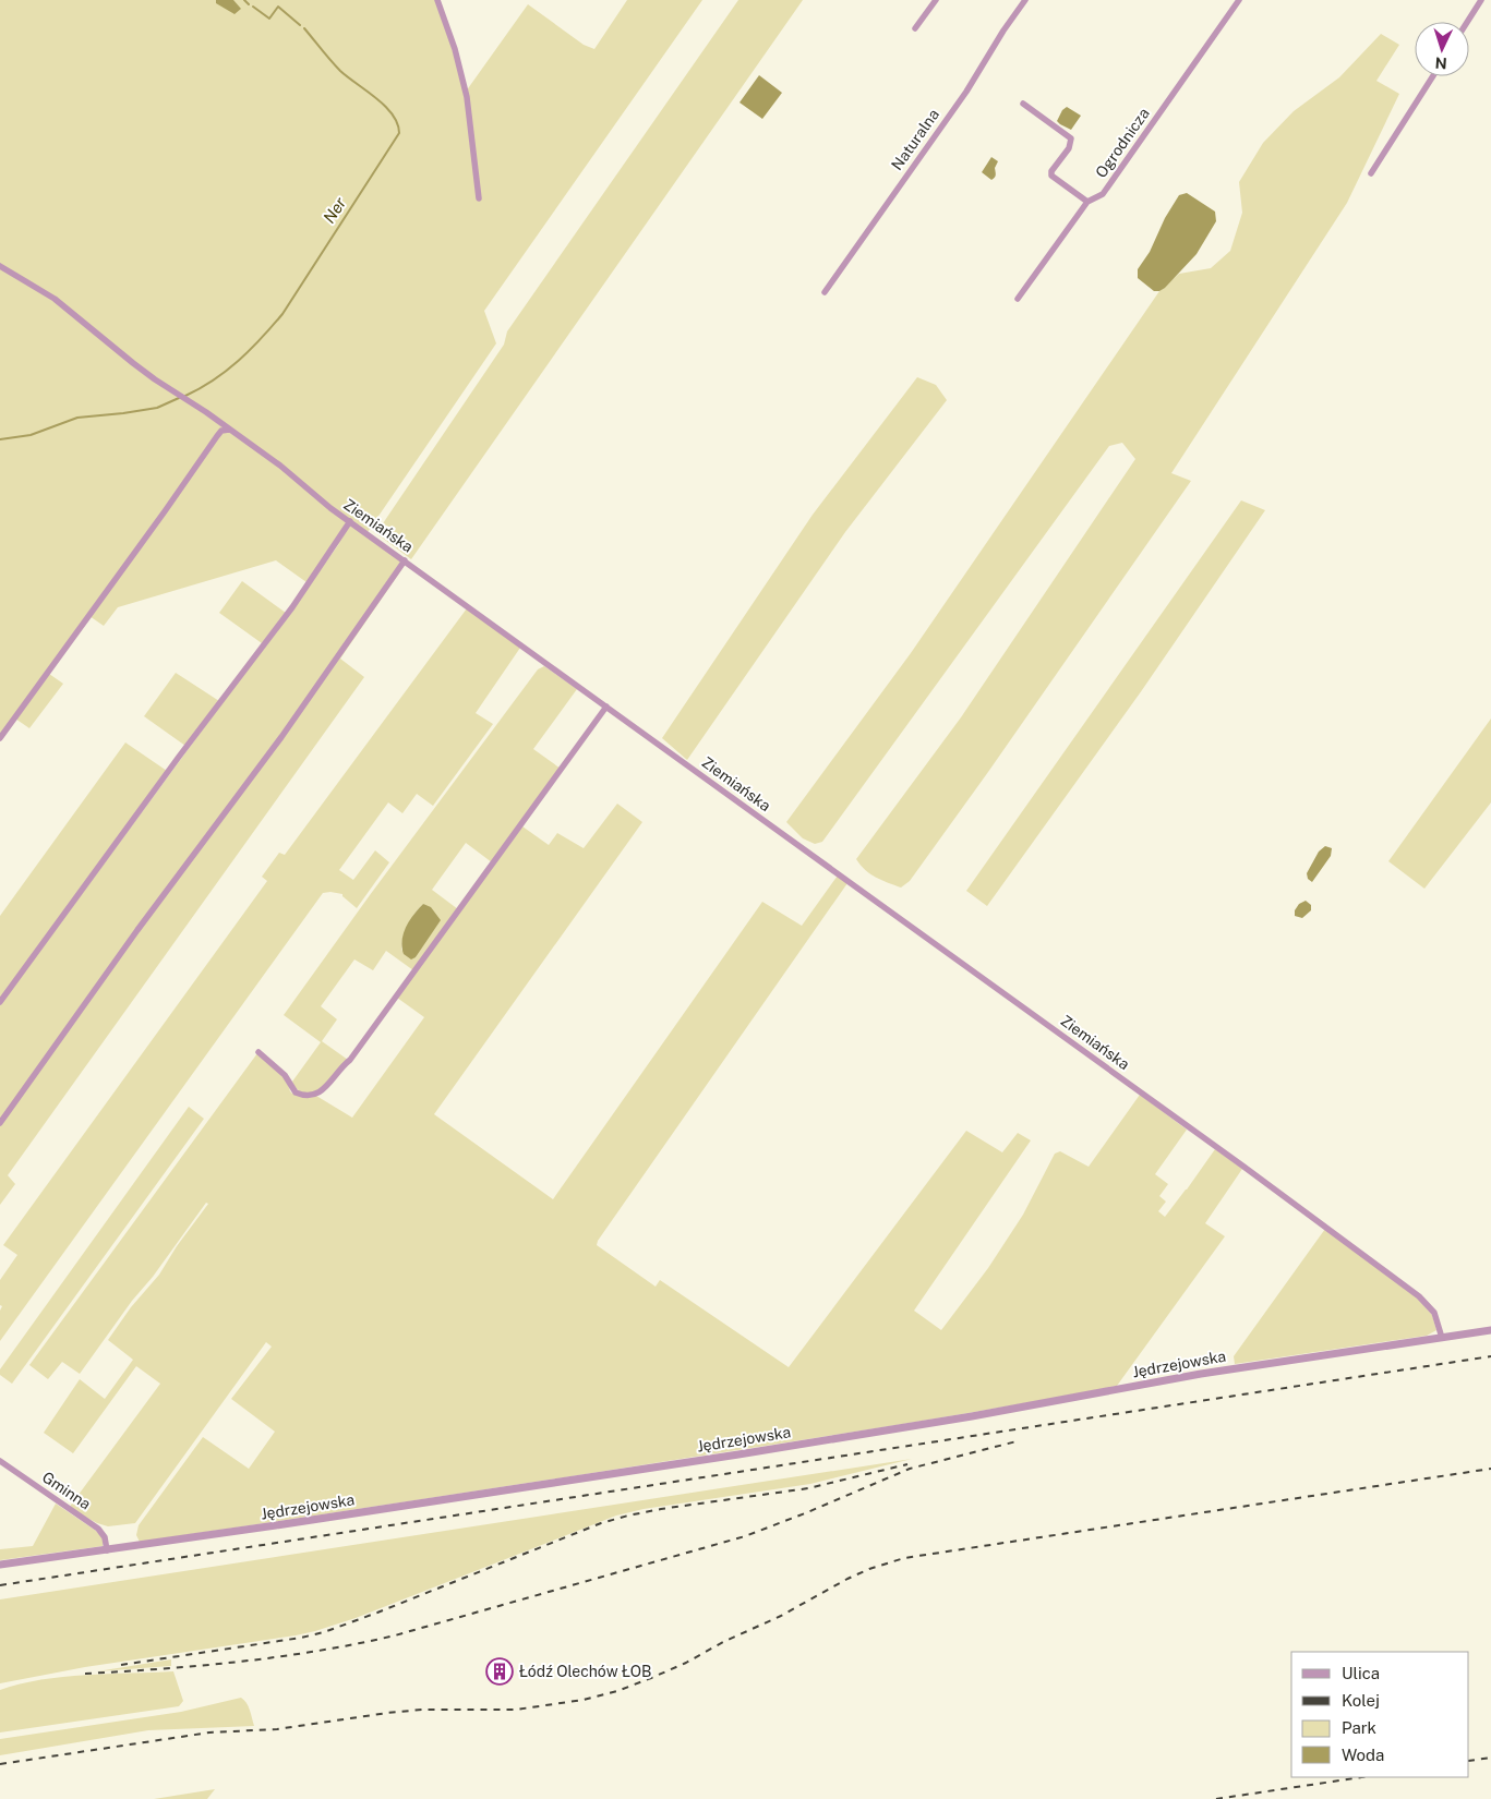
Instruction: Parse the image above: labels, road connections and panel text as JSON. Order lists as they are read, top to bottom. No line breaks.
{"streets":{"street":["Naturalna","Ogrodnicza","Ziemiańska","Jędrzejowska","Gminna"]},"crossings":[["Ziemiańska","Jędrzejowska"],["Jędrzejowska","Gminna"]],"water":["Ner"],"places":{"building":["Łódź Olechów ŁOB"]},"legend":["Ulica","Kolej","Park","Woda"],"north":"bottom"}
